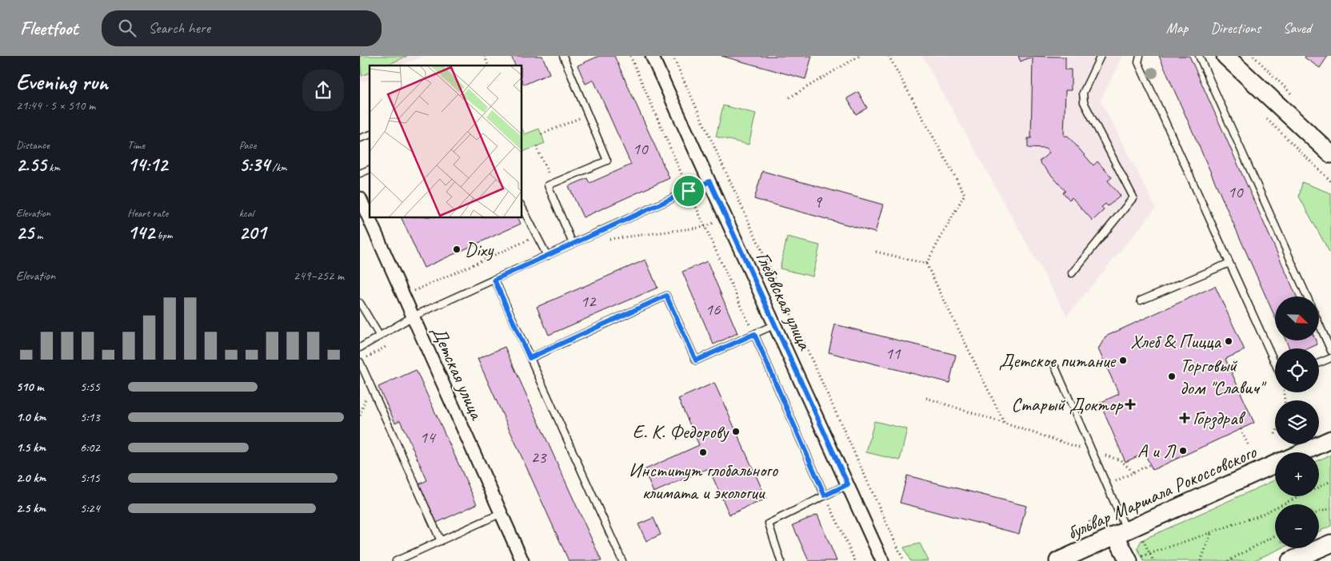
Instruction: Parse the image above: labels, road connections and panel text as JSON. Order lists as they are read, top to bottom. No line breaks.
{"streets":{"street":["Глебовская улица","Детская улица","бульвар Маршала Рокоссовского"]},"places":{"other":["Dixy","Хлеб & Пицца","Детское питание","Торговый дом \"Славич\"","Е. К. Федорову","А и Л","Институт глобального климата и экологии"],"health":["Старый Доктор","Горздрав"]},"house_numbers":["10","10","9","12","16","11","14","23"],"north":"bottom right","page":{"header":"Fleetfoot","search":"Search here","nav":["Map","Directions","Saved"],"heading":["Evening run","21:44 · 5 × 510 m"],"stats":[["Distance","2.55 km"],["Time","14:12"],["Pace","5:34 /km"],["Elevation","25 m"],["Heart rate","142 bpm"],["kcal","201"]],"chart":["Elevation","249–252 m"],"map_buttons":["+","−"],"list":[{"name":"510 m","note":"5:55"},{"name":"1.0 km","note":"5:13"},{"name":"1.5 km","note":"6:02"},{"name":"2.0 km","note":"5:15"},{"name":"2.5 km","note":"5:24"}]}}
